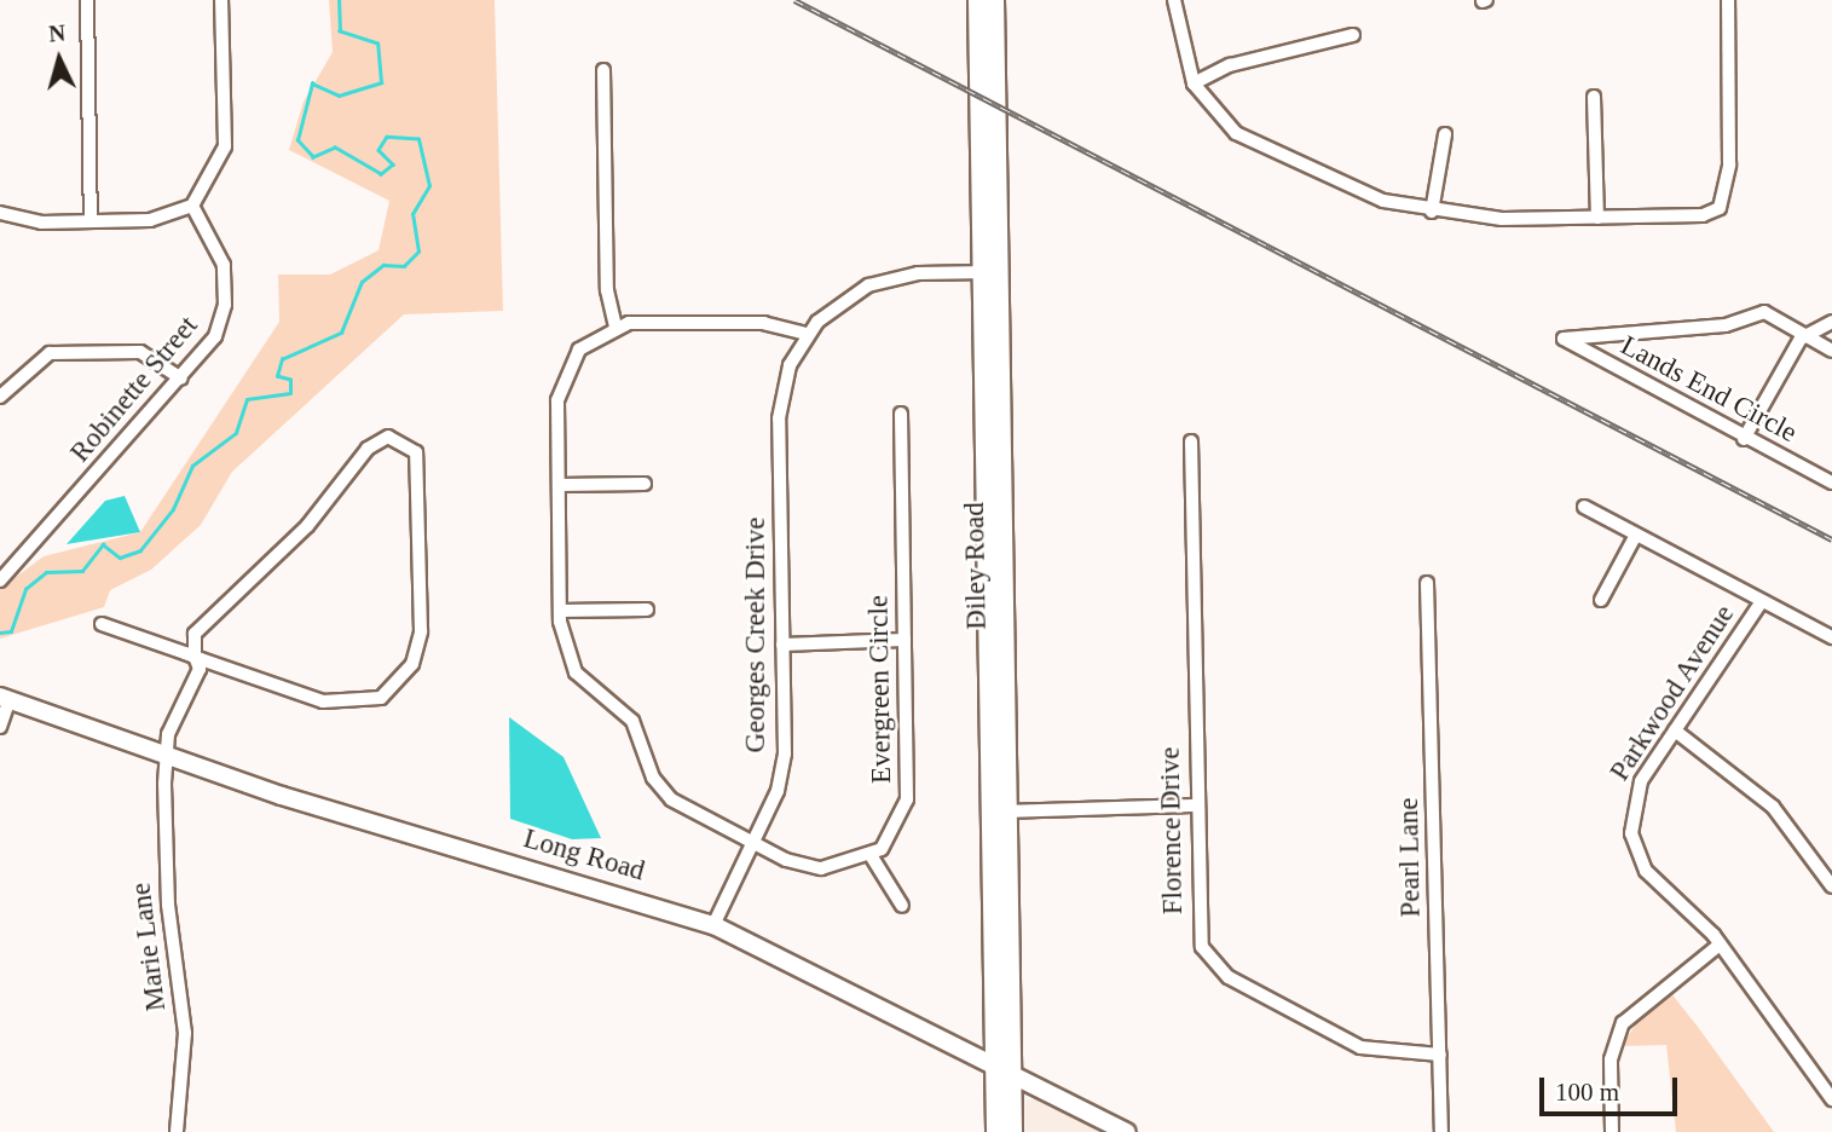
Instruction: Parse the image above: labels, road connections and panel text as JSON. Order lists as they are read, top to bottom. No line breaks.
{"streets":{"highway":["Diley Road"],"main road":["Long Road"],"street":["Robinette Street","Lands End Circle","Georges Creek Drive","Evergreen Circle","Parkwood Avenue","Florence Drive","Pearl Lane","Marie Lane"]},"crossings":[["Diley Road","Long Road"],["Georges Creek Drive","Long Road"],["Florence Drive","Pearl Lane"],["Long Road","Marie Lane"]],"scale_bar":"100 m","north":"top"}
